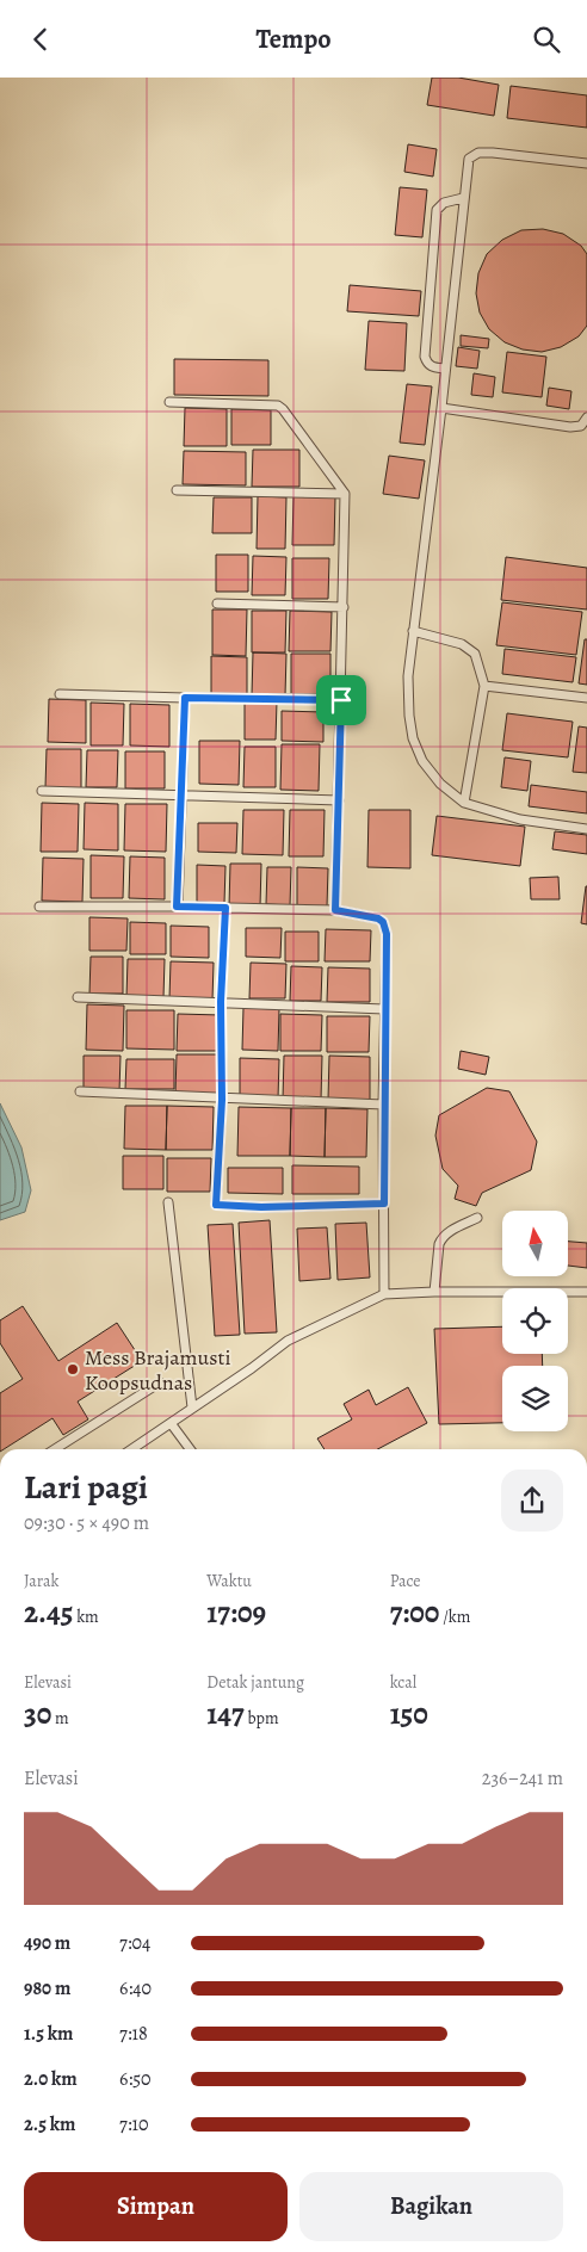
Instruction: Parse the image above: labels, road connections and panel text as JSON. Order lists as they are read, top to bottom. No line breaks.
{"places":["Mess Brajamusti Koopsudnas"],"north":"top","page":{"header":"Tempo","heading":["Lari pagi","09:30 · 5 × 490 m"],"stats":[["Jarak","2.45 km"],["Waktu","17:09"],["Pace","7:00 /km"],["Elevasi","30 m"],["Detak jantung","147 bpm"],["kcal","150"]],"chart":["Elevasi","236–241 m"],"list":[{"name":"490 m","note":"7:04"},{"name":"980 m","note":"6:40"},{"name":"1.5 km","note":"7:18"},{"name":"2.0 km","note":"6:50"},{"name":"2.5 km","note":"7:10"}],"buttons":["Simpan","Bagikan"]}}
